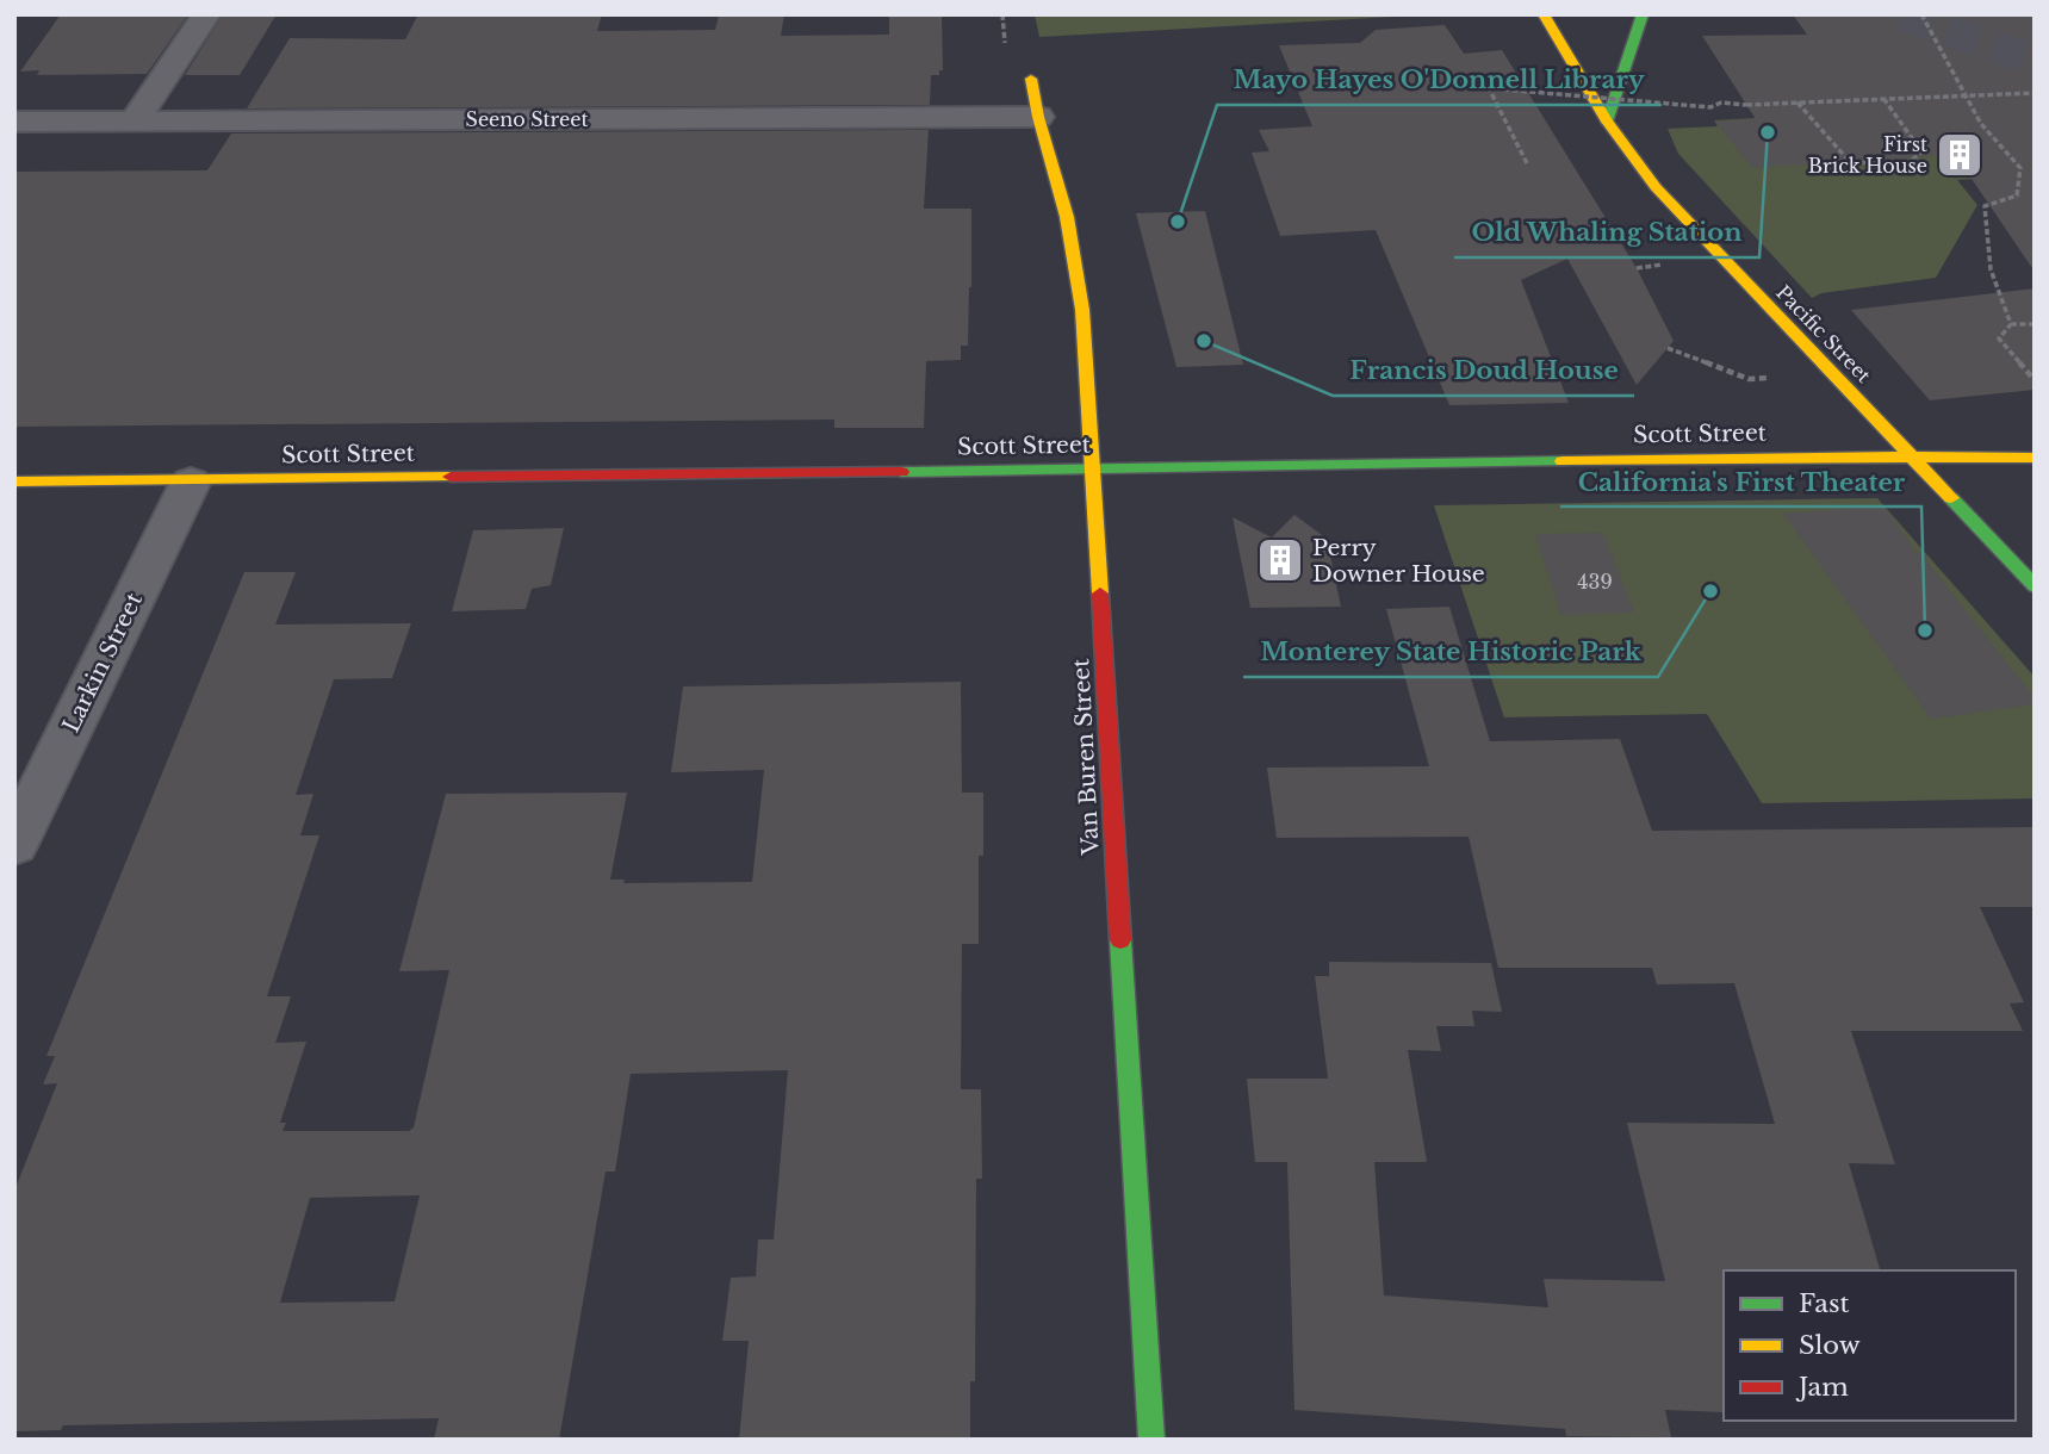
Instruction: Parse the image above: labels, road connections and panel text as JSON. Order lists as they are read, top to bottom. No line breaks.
{"streets":{"street":["Seeno Street","Pacific Street","Scott Street","Larkin Street","Van Buren Street"]},"crossings":[["Seeno Street","Van Buren Street"],["Pacific Street","Scott Street"],["Scott Street","Larkin Street"],["Scott Street","Van Buren Street"]],"places":{"other":["Old Whaling Station","Mayo Hayes O'Donnell Library","Francis Doud House","Monterey State Historic Park","California's First Theater"],"building":["First Brick House","Perry Downer House"]},"house_numbers":["439"],"legend":["Fast","Slow","Jam"]}
